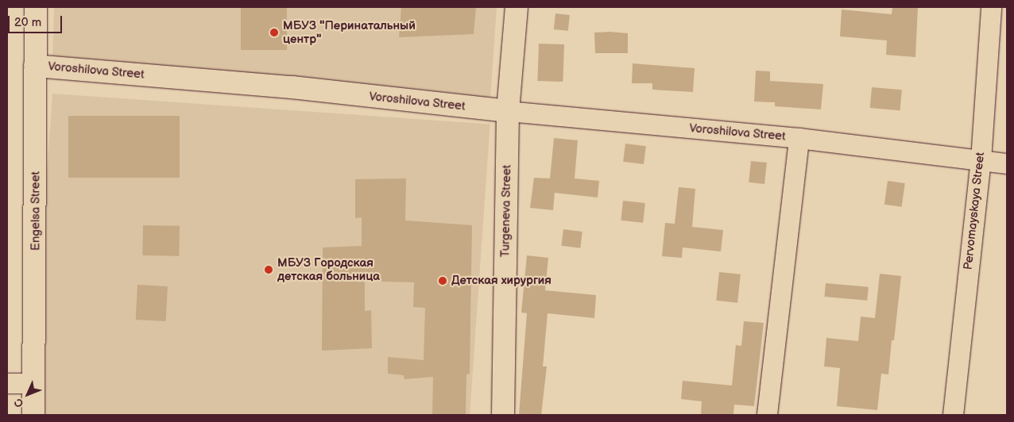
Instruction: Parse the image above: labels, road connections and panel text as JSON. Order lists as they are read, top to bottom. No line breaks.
{"streets":{"street":["Voroshilova Street","Engelsa Street","Turgeneva Street","Pervomayskaya Street"]},"crossings":[["Voroshilova Street","Engelsa Street"],["Voroshilova Street","Turgeneva Street"],["Voroshilova Street","Pervomayskaya Street"]],"places":["МБУЗ \"Перинатальный центр\"","МБУЗ Городская детская больница","Детская хирургия"],"scale_bar":"20 m","north":"bottom left"}
